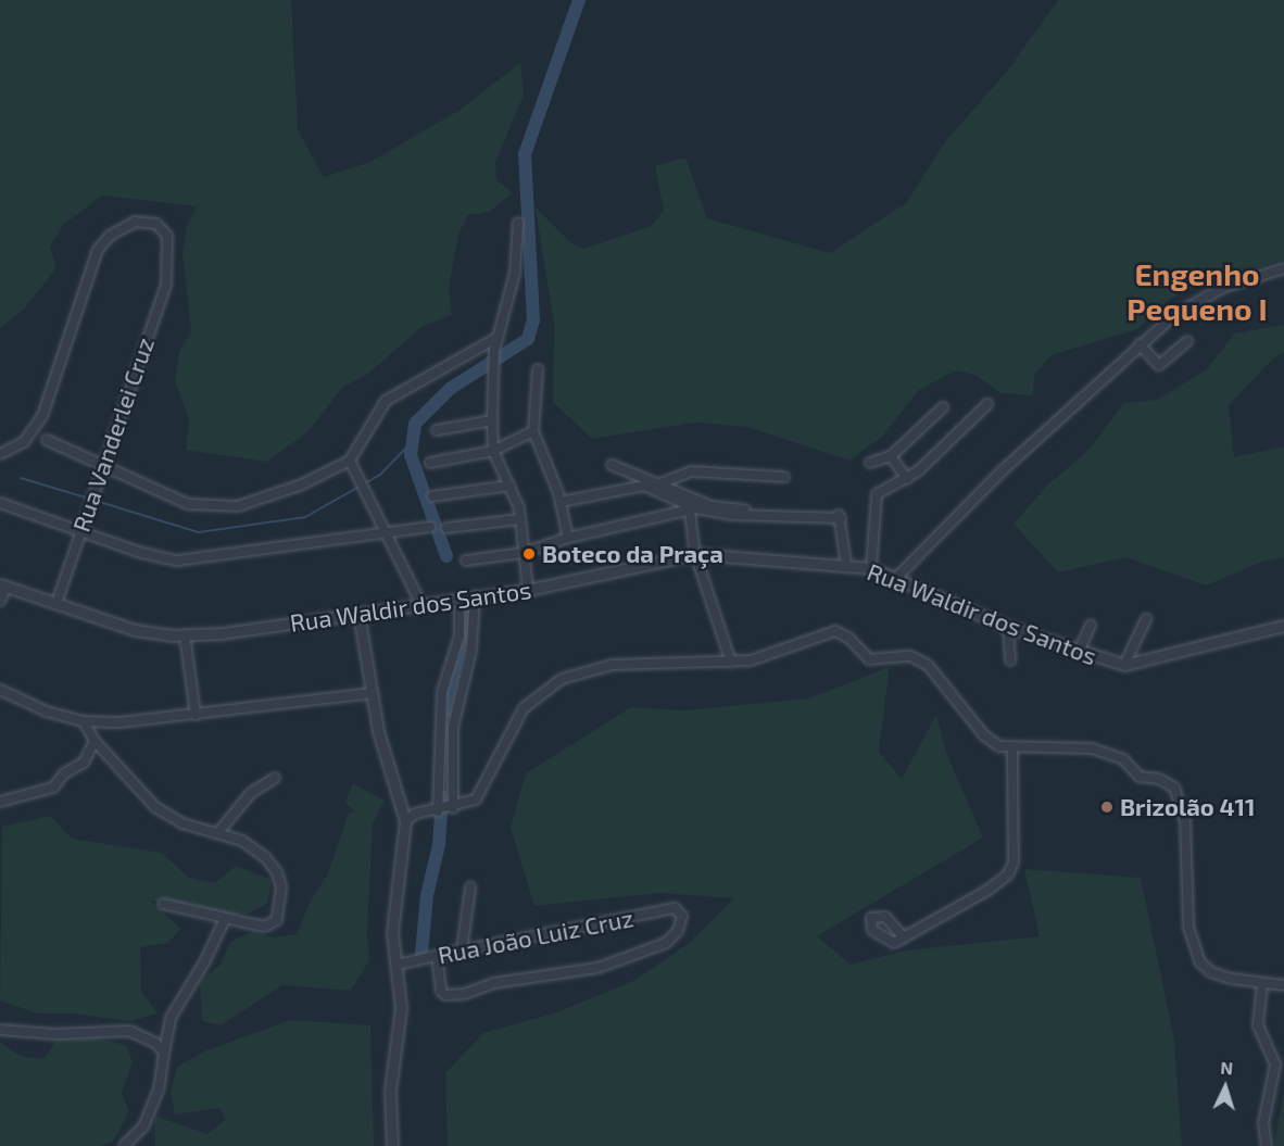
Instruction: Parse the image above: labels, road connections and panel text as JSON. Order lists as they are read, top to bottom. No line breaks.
{"streets":{"street":["Rua Vanderlei Cruz","Rua Waldir dos Santos","Rua João Luiz Cruz"]},"crossings":[["Rua Vanderlei Cruz","Rua Waldir dos Santos"]],"districts":["Engenho Pequeno I"],"places":["Boteco da Praça","Brizolão 411"],"north":"top"}
